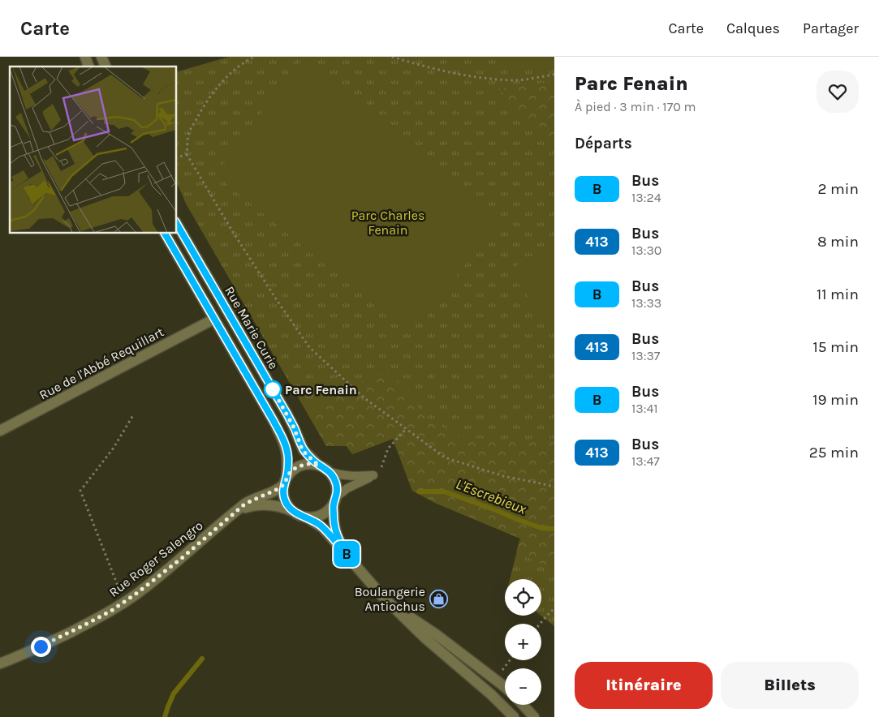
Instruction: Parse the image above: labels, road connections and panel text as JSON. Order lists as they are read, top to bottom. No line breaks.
{"streets":{"street":["Rue Marie Curie","Rue de l'Abbé Requillart","Rue Roger Salengro"]},"crossings":[["Rue Marie Curie","Rue de l'Abbé Requillart"],["Rue Marie Curie","Rue Roger Salengro"]],"water":["L'Escrebieux"],"parks":["Parc Charles Fenain"],"places":{"other":["Parc Fenain"],"shop":["Boulangerie Antiochus"]},"lines":["bus line B"],"page":{"header":"Carte","nav":["Carte","Calques","Partager"],"on_map":"B","heading":[["Parc Fenain","À pied · 3 min · 170 m"],"Départs"],"list":[{"mark":"B","name":"Bus","note":"13:24","value":"2 min"},{"mark":"413","name":"Bus","note":"13:30","value":"8 min"},{"mark":"B","name":"Bus","note":"13:33","value":"11 min"},{"mark":"413","name":"Bus","note":"13:37","value":"15 min"},{"mark":"B","name":"Bus","note":"13:41","value":"19 min"},{"mark":"413","name":"Bus","note":"13:47","value":"25 min"}],"map_buttons":["+","−"],"buttons":["Itinéraire","Billets"]}}
